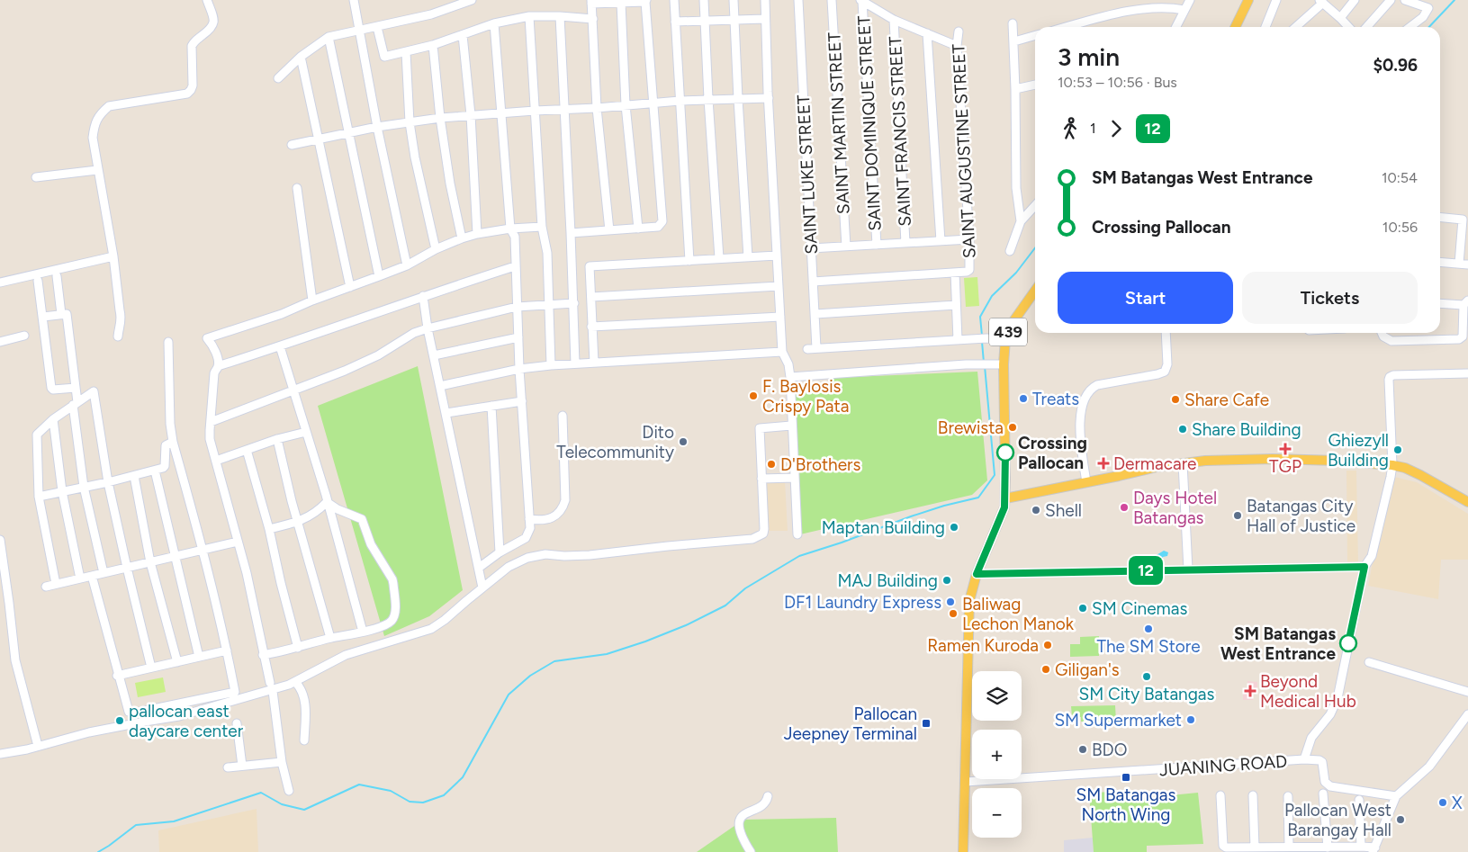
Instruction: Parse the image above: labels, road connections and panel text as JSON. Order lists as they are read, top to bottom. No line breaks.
{"streets":{"main road":["439"],"street":["SAINT MARTIN STREET","SAINT DOMINIQUE STREET","SAINT FRANCIS STREET","SAINT AUGUSTINE STREET","SAINT LUKE STREET","JUANING ROAD"]},"crossings":[["439","JUANING ROAD"]],"places":{"other":["F. Baylosis Crispy Pata","Treats","Share Cafe","Brewista","Share Building","Dito Telecommunity","Ghiezyll Building","Crossing Pallocan","D'Brothers","Days Hotel Batangas","Shell","Batangas City Hall of Justice","Maptan Building","MAJ Building","DF1 Laundry Express","SM Cinemas","Baliwag Lechon Manok","The SM Store","SM Batangas West Entrance","Ramen Kuroda","Giligan's","SM City Batangas","SM Supermarket","pallocan east daycare center","BDO","X","Pallocan West Barangay Hall"],"health":["TGP","Dermacare","Beyond Medical Hub"],"transit":["Pallocan Jeepney Terminal","SM Batangas North Wing"]},"lines":["bus line 12"],"page":{"on_map":"12","heading":["3 min","10:53 – 10:56 · Bus","$0.96"],"legs":["1","12"],"list":[{"name":"SM Batangas West Entrance","value":"10:54"},{"name":"Crossing Pallocan","value":"10:56"}],"buttons":["Start","Tickets"],"map_buttons":["+","−"]}}
